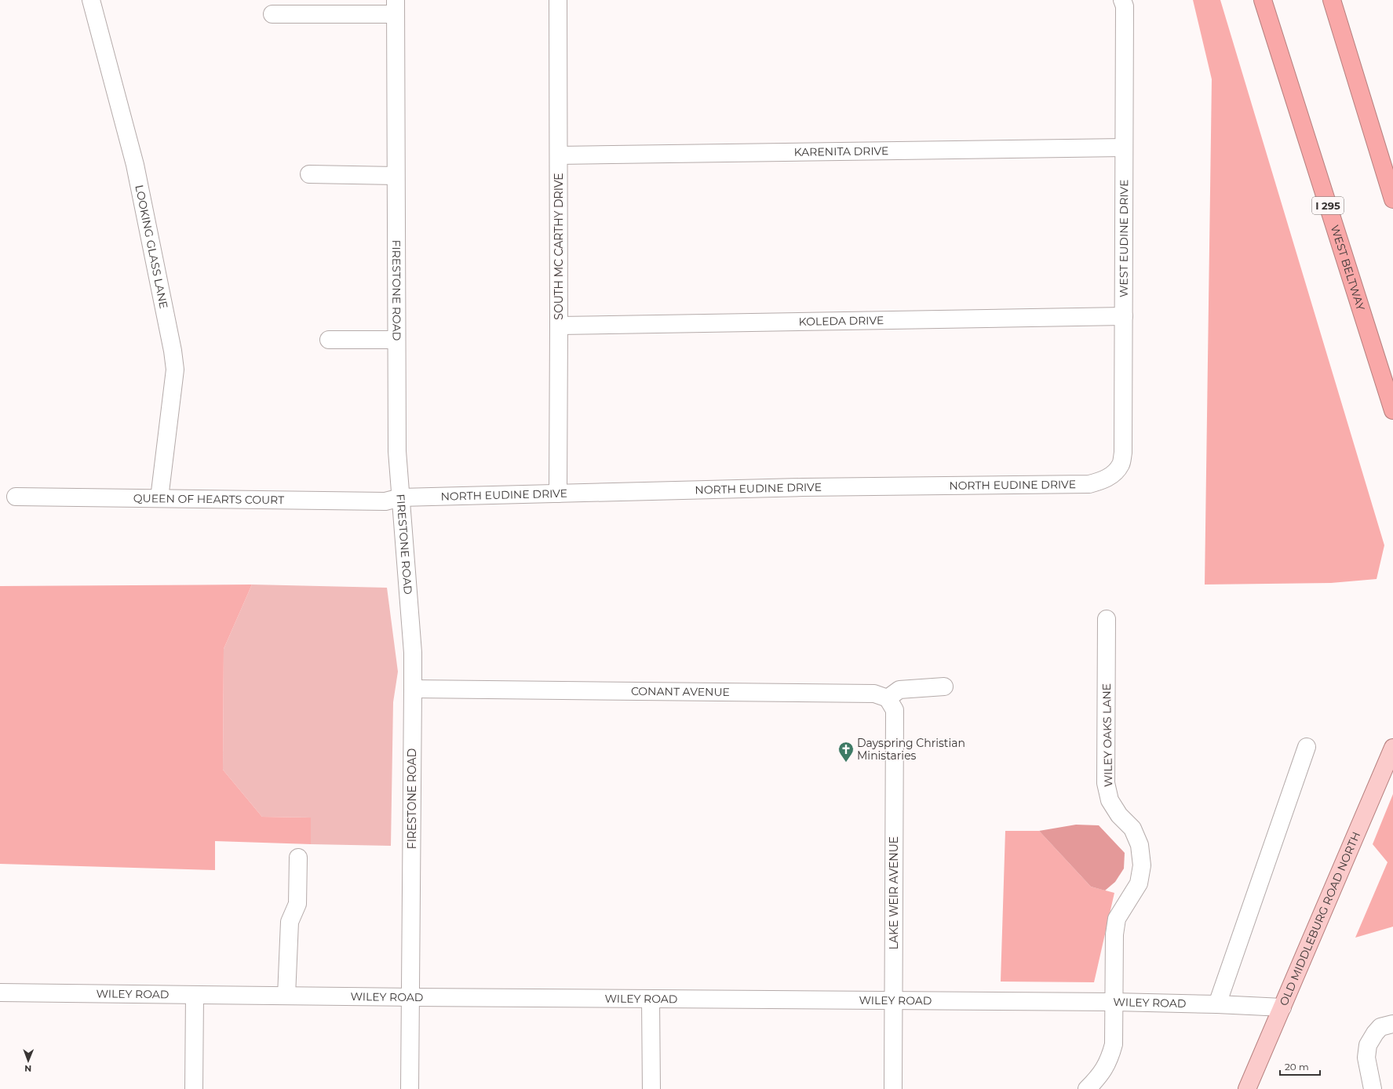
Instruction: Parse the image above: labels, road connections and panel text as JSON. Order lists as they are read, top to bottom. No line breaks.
{"streets":{"highway":["I 295","WEST BELTWAY"],"main road":["OLD MIDDLEBURG ROAD NORTH"],"street":["KARENITA DRIVE","WEST EUDINE DRIVE","SOUTH MC CARTHY DRIVE","LOOKING GLASS LANE","FIRESTONE ROAD","KOLEDA DRIVE","NORTH EUDINE DRIVE","QUEEN OF HEARTS COURT","CONANT AVENUE","WILEY OAKS LANE","LAKE WEIR AVENUE","WILEY ROAD"]},"crossings":[["KARENITA DRIVE","WEST EUDINE DRIVE"],["KARENITA DRIVE","SOUTH MC CARTHY DRIVE"],["WEST EUDINE DRIVE","KOLEDA DRIVE"],["WEST EUDINE DRIVE","NORTH EUDINE DRIVE"],["SOUTH MC CARTHY DRIVE","KOLEDA DRIVE"],["SOUTH MC CARTHY DRIVE","NORTH EUDINE DRIVE"],["LOOKING GLASS LANE","QUEEN OF HEARTS COURT"],["FIRESTONE ROAD","NORTH EUDINE DRIVE"],["FIRESTONE ROAD","QUEEN OF HEARTS COURT"],["FIRESTONE ROAD","CONANT AVENUE"],["FIRESTONE ROAD","WILEY ROAD"],["NORTH EUDINE DRIVE","QUEEN OF HEARTS COURT"],["CONANT AVENUE","LAKE WEIR AVENUE"],["WILEY OAKS LANE","WILEY ROAD"],["LAKE WEIR AVENUE","WILEY ROAD"],["OLD MIDDLEBURG ROAD NORTH","WILEY ROAD"]],"places":{"church":["Dayspring Christian Ministaries"]},"scale_bar":"20 m","north":"bottom"}
